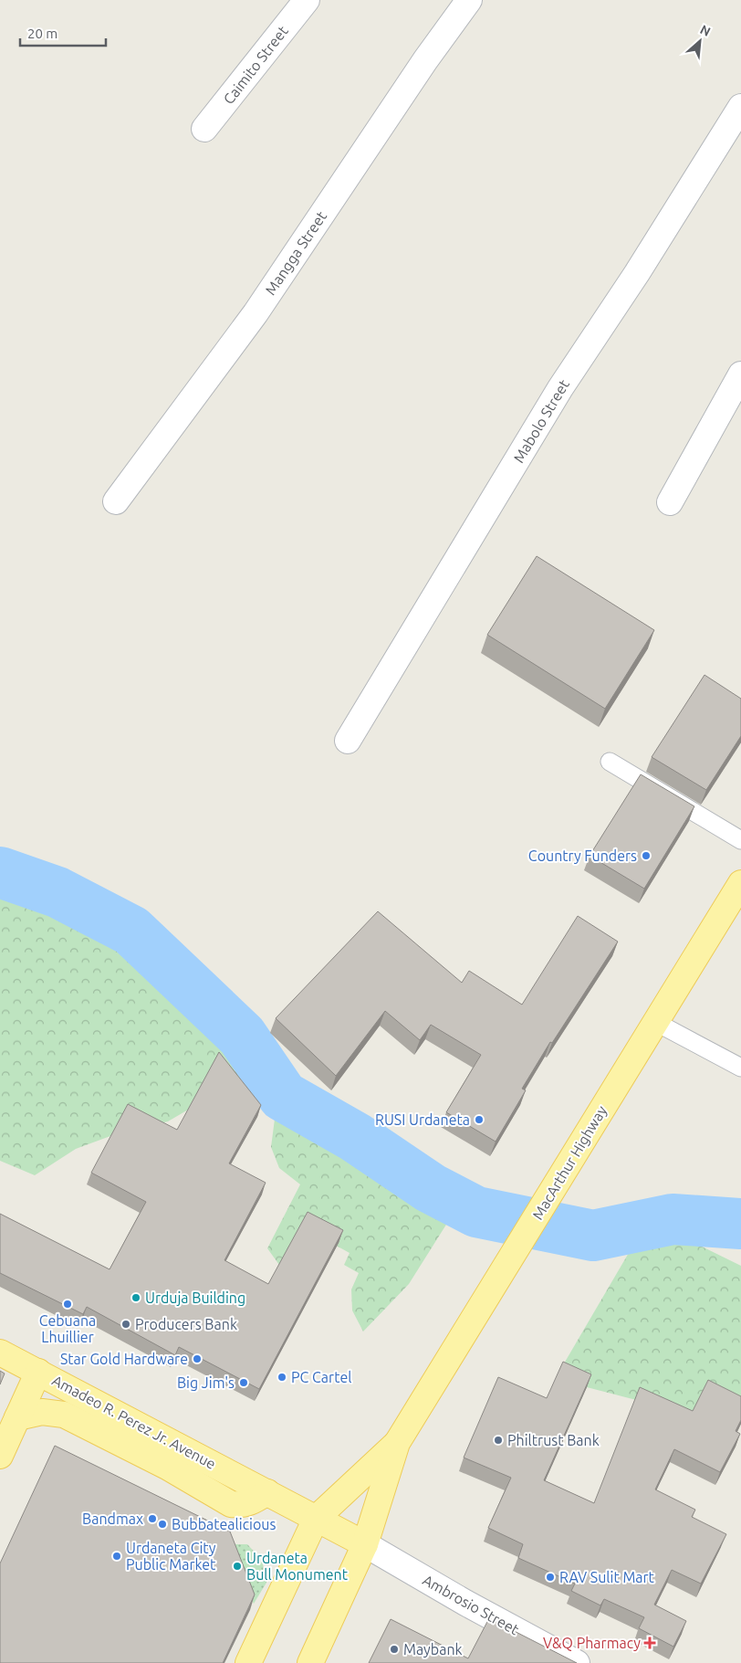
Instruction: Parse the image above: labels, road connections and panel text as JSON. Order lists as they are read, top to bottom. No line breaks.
{"streets":{"main road":["MacArthur Highway","Amadeo R. Perez Jr. Avenue"],"street":["Caimito Street","Mangga Street","Mabolo Street","Ambrosio Street"]},"crossings":[["MacArthur Highway","Amadeo R. Perez Jr. Avenue"],["MacArthur Highway","Ambrosio Street"],["Amadeo R. Perez Jr. Avenue","Ambrosio Street"]],"places":{"other":["Country Funders","RUSI Urdaneta","Urduja Building","Cebuana Lhuillier","Producers Bank","Star Gold Hardware","PC Cartel","Big Jim's","Philtrust Bank","Bandmax","Bubbatealicious","Urdaneta City Public Market","Urdaneta Bull Monument","RAV Sulit Mart","Maybank"],"health":["V&Q Pharmacy"]},"scale_bar":"20 m","north":"top right"}
